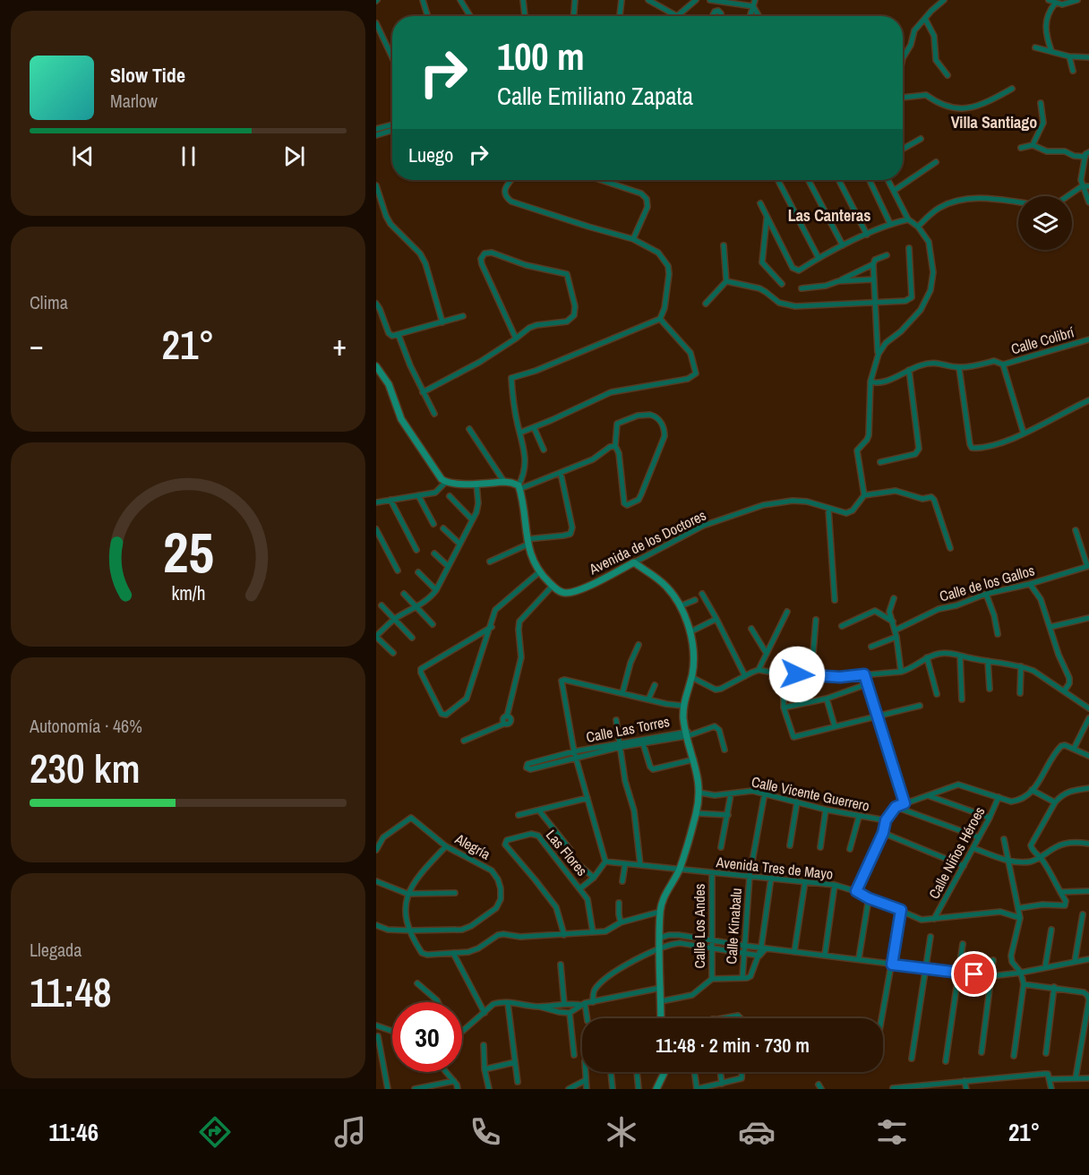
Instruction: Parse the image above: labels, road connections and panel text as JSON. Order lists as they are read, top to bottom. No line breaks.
{"streets":{"main road":["Avenida de los Doctores"],"street":["Calle Colibrí","Calle de los Gallos","Calle Las Torres","Calle Vicente Guerrero","Alegría","Las Flores","Calle Niños Héroes","Avenida Tres de Mayo","Calle Los Andes","Calle Kinabalu"]},"crossings":[["Calle Vicente Guerrero","Calle Kinabalu"],["Calle Niños Héroes","Avenida Tres de Mayo"],["Avenida Tres de Mayo","Calle Los Andes"],["Avenida Tres de Mayo","Calle Kinabalu"]],"districts":["Villa Santiago","Las Canteras"],"page":{"turn":["100 m","Calle Emiliano Zapata"],"song":["Slow Tide","Marlow"],"then":"Luego","tile":["Clima",["Autonomía · 46%","230 km"],["Llegada","11:48"]],"heat":["−","21°","+"],"limit":"30","trip":"11:48 · 2 min · 730 m","tabs":["11:46","21°"],"gauge":["25","km/h"]}}
